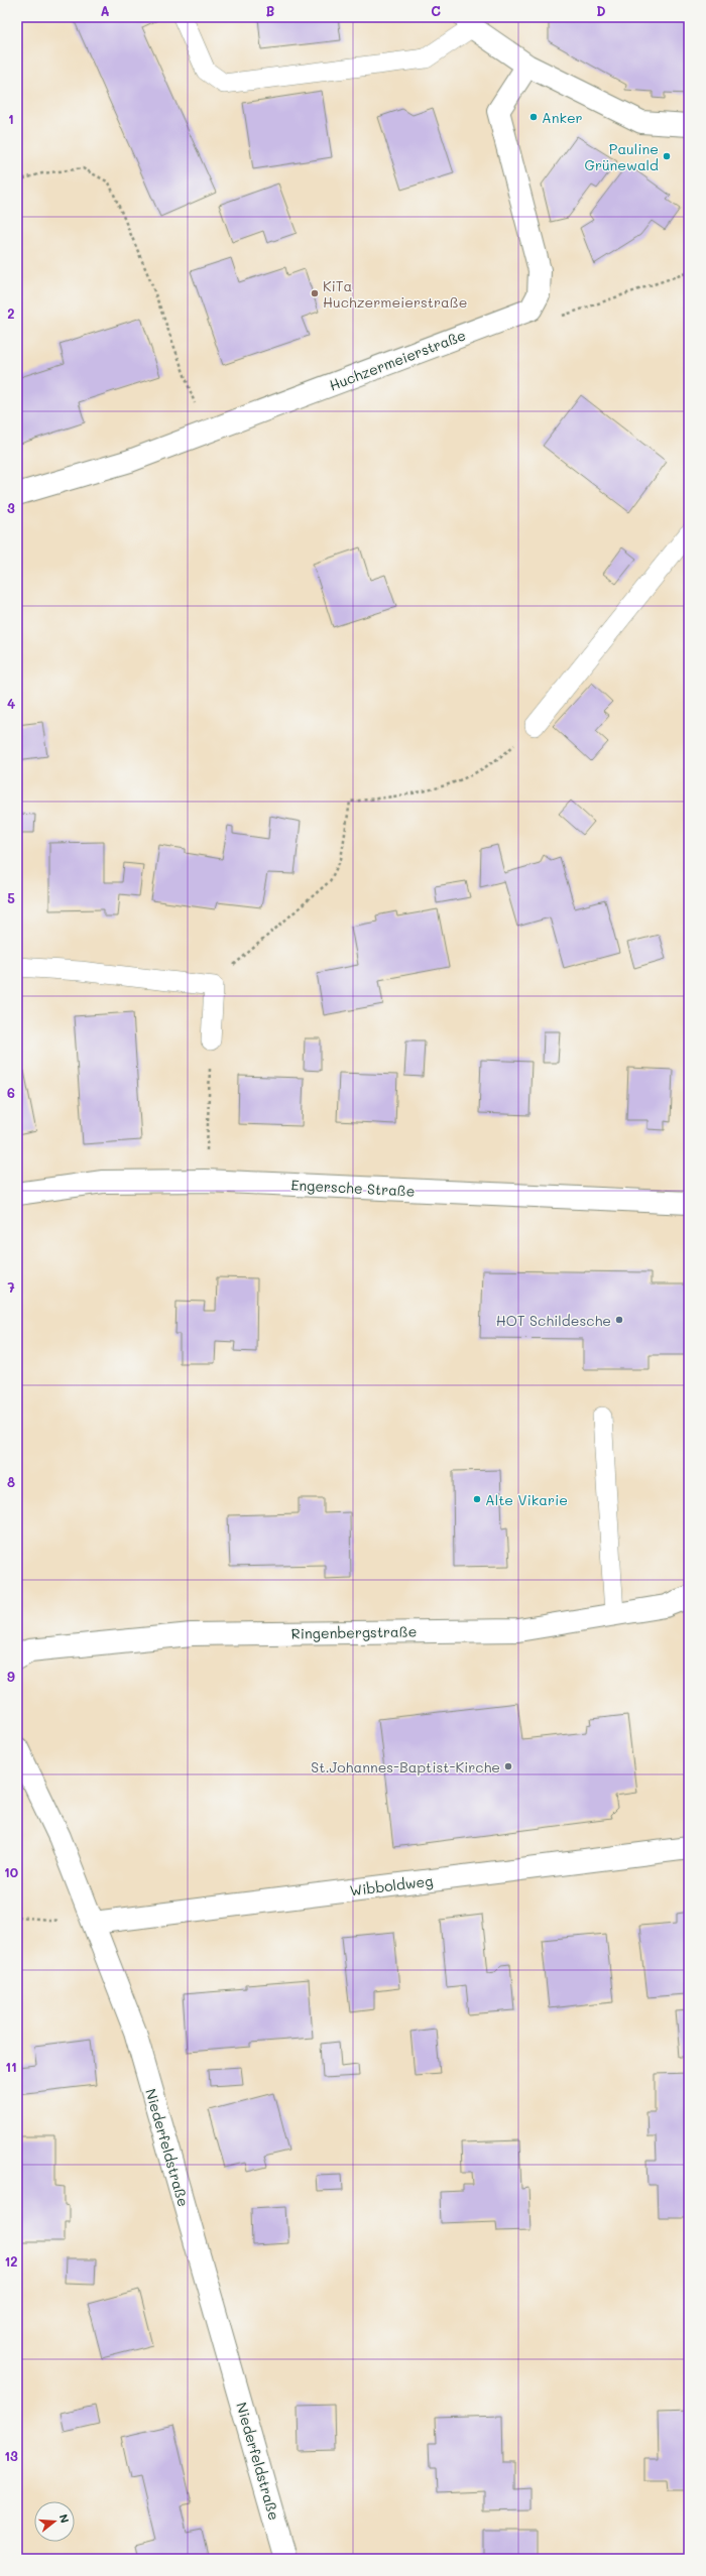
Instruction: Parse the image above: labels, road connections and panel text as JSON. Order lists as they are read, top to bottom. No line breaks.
{"streets":{"street":["Huchzermeierstraße","Engersche Straße","Ringenbergstraße","Wibboldweg","Niederfeldstraße"]},"crossings":[["Wibboldweg","Niederfeldstraße"]],"places":["Anker","Pauline Grünewald","KiTa Huchzermeierstraße","HOT Schildesche","Alte Vikarie","St.Johannes-Baptist-Kirche"],"north":"right","grid":{"columns":["A","B","C","D"],"rows":["1","2","3","4","5","6","7","8","9","10","11","12","13"]}}
